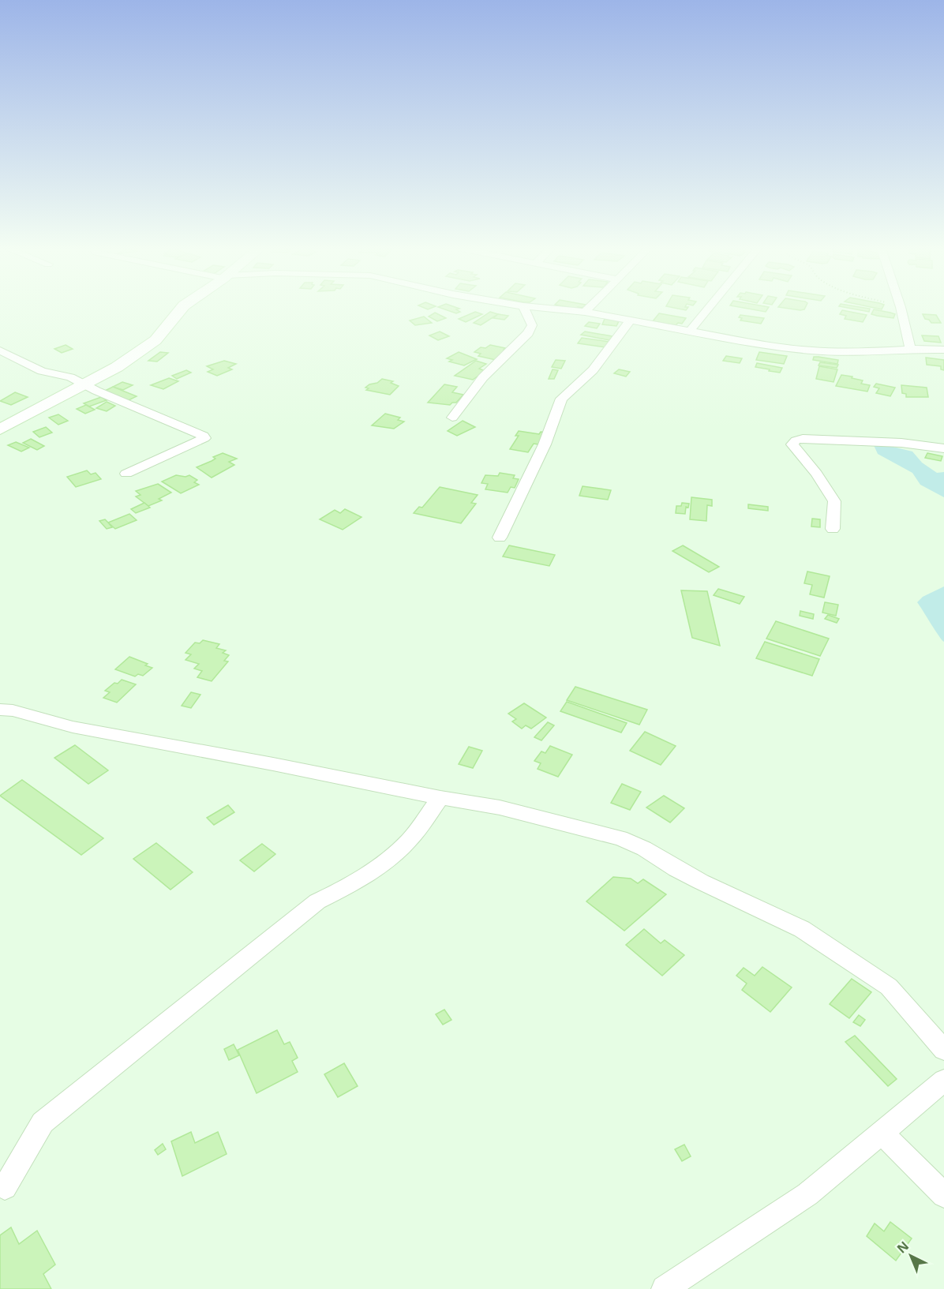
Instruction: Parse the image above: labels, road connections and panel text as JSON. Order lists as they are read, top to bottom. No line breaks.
{"north":"top left"}
